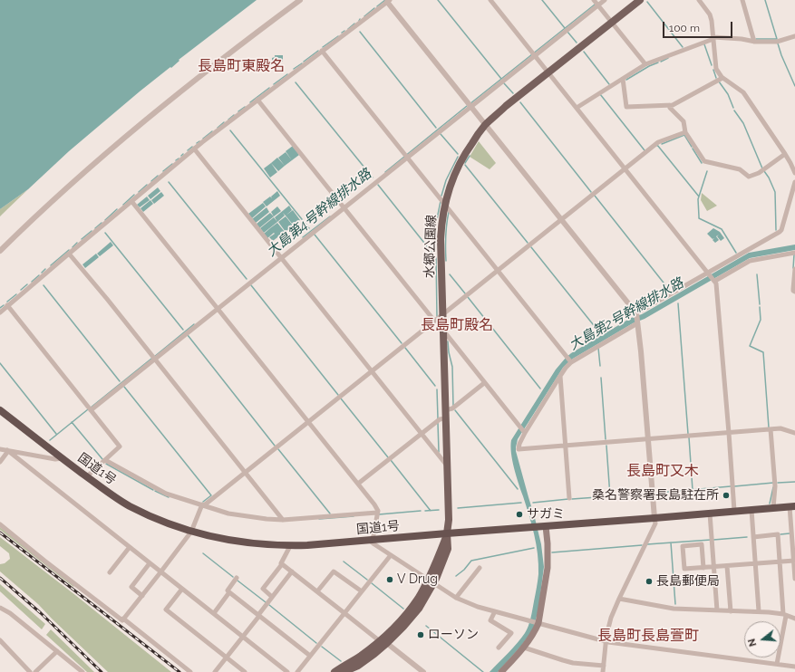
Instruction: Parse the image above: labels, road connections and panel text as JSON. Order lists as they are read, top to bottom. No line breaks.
{"streets":{"highway":["国道1号"],"main road":["水郷公園線"]},"crossings":[["水郷公園線","国道1号"]],"districts":["長島町東殿名","長島町殿名","長島町又木","長島町長島萱町"],"water":["大島第4号幹線排水路","大島第2号幹線排水路"],"places":["桑名警察署長島駐在所","サガミ","V Drug","長島郵便局","ローソン"],"scale_bar":"100 m","north":"left"}
